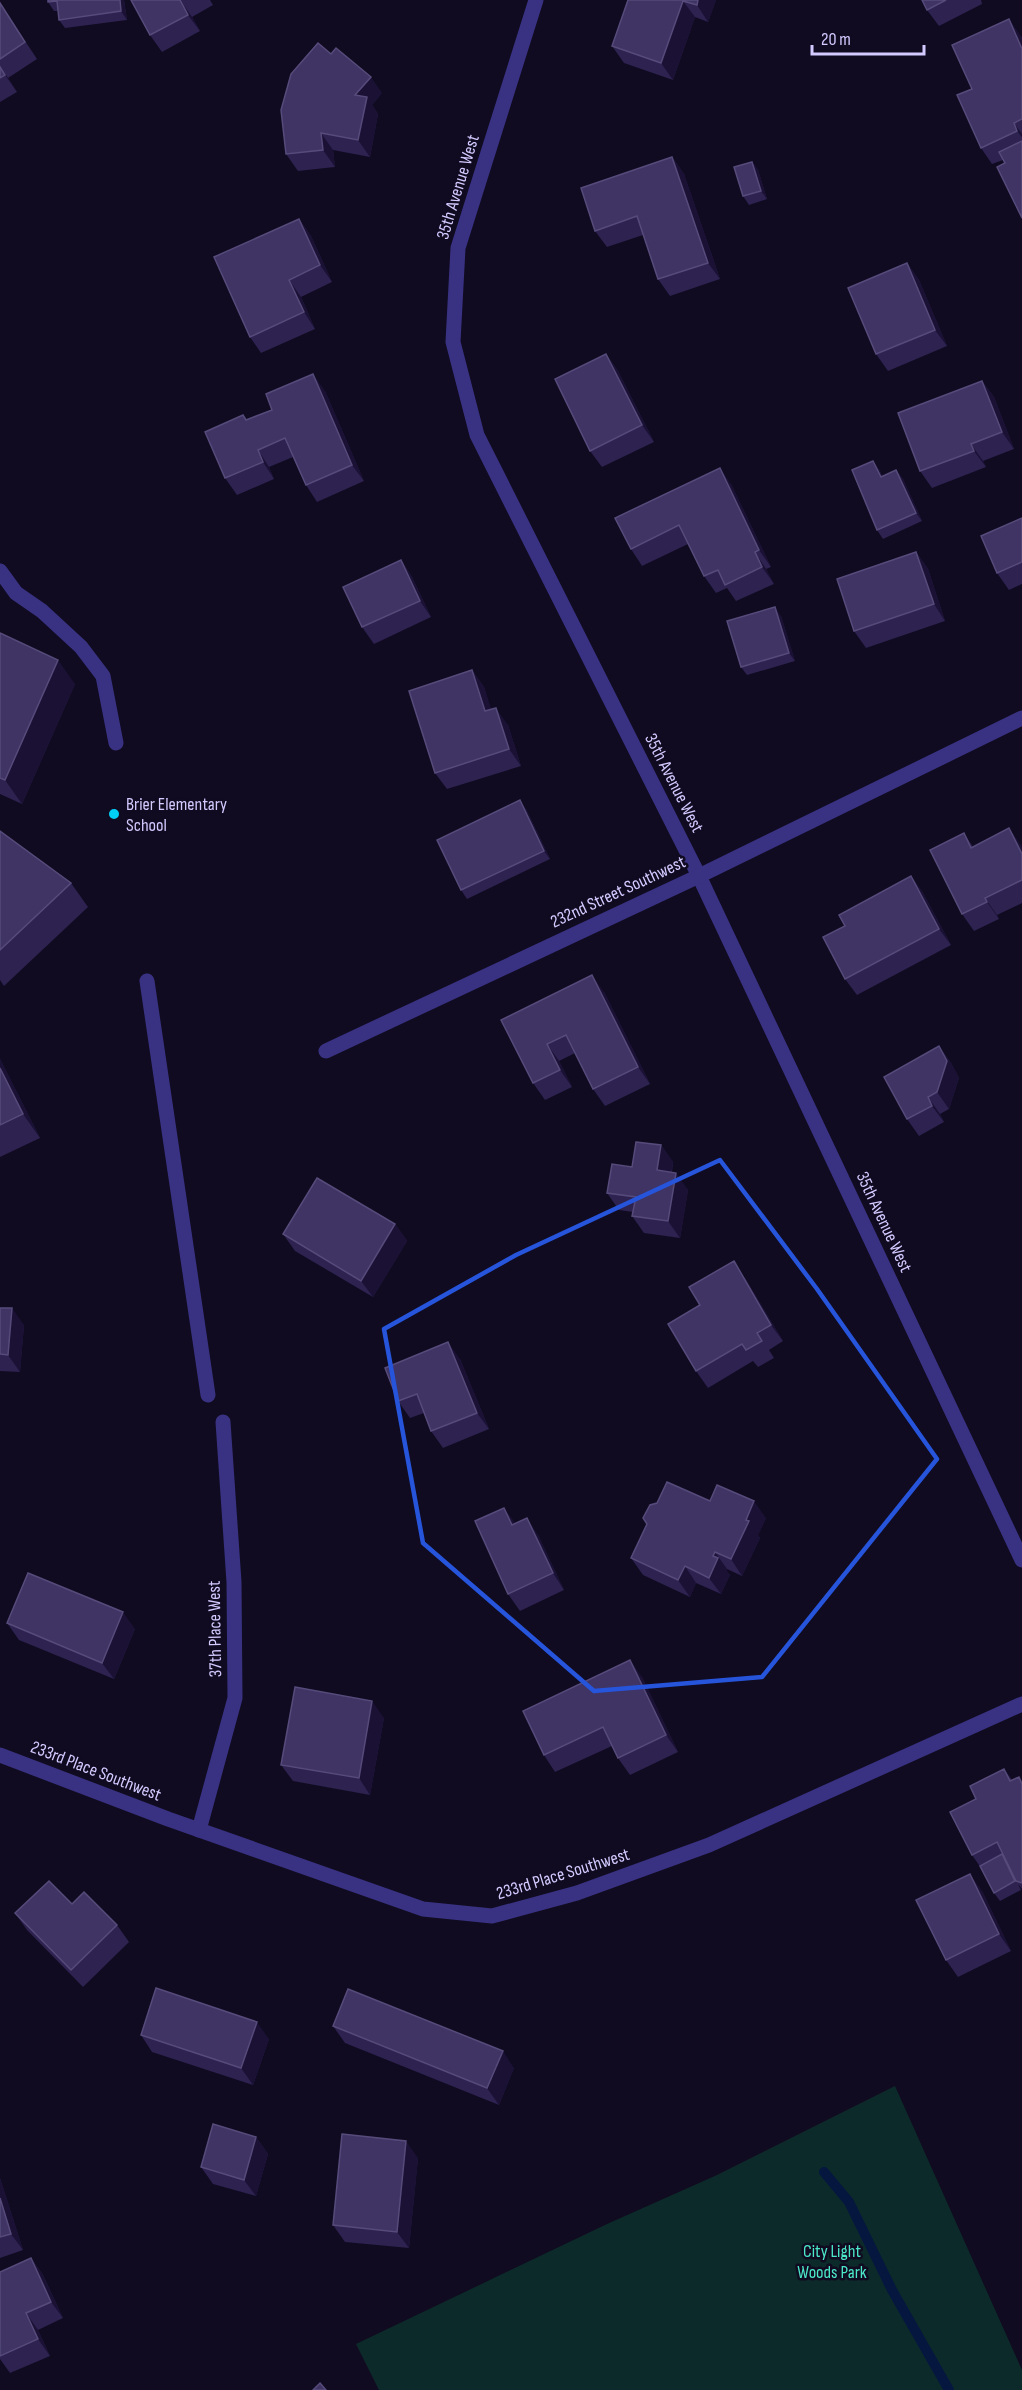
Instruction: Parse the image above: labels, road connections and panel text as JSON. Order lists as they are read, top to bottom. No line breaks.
{"streets":{"street":["35th Avenue West","232nd Street Southwest","37th Place West","233rd Place Southwest"]},"crossings":[["35th Avenue West","232nd Street Southwest"],["37th Place West","233rd Place Southwest"]],"parks":["City Light Woods Park"],"places":["Brier Elementary School"],"scale_bar":"20 m"}
